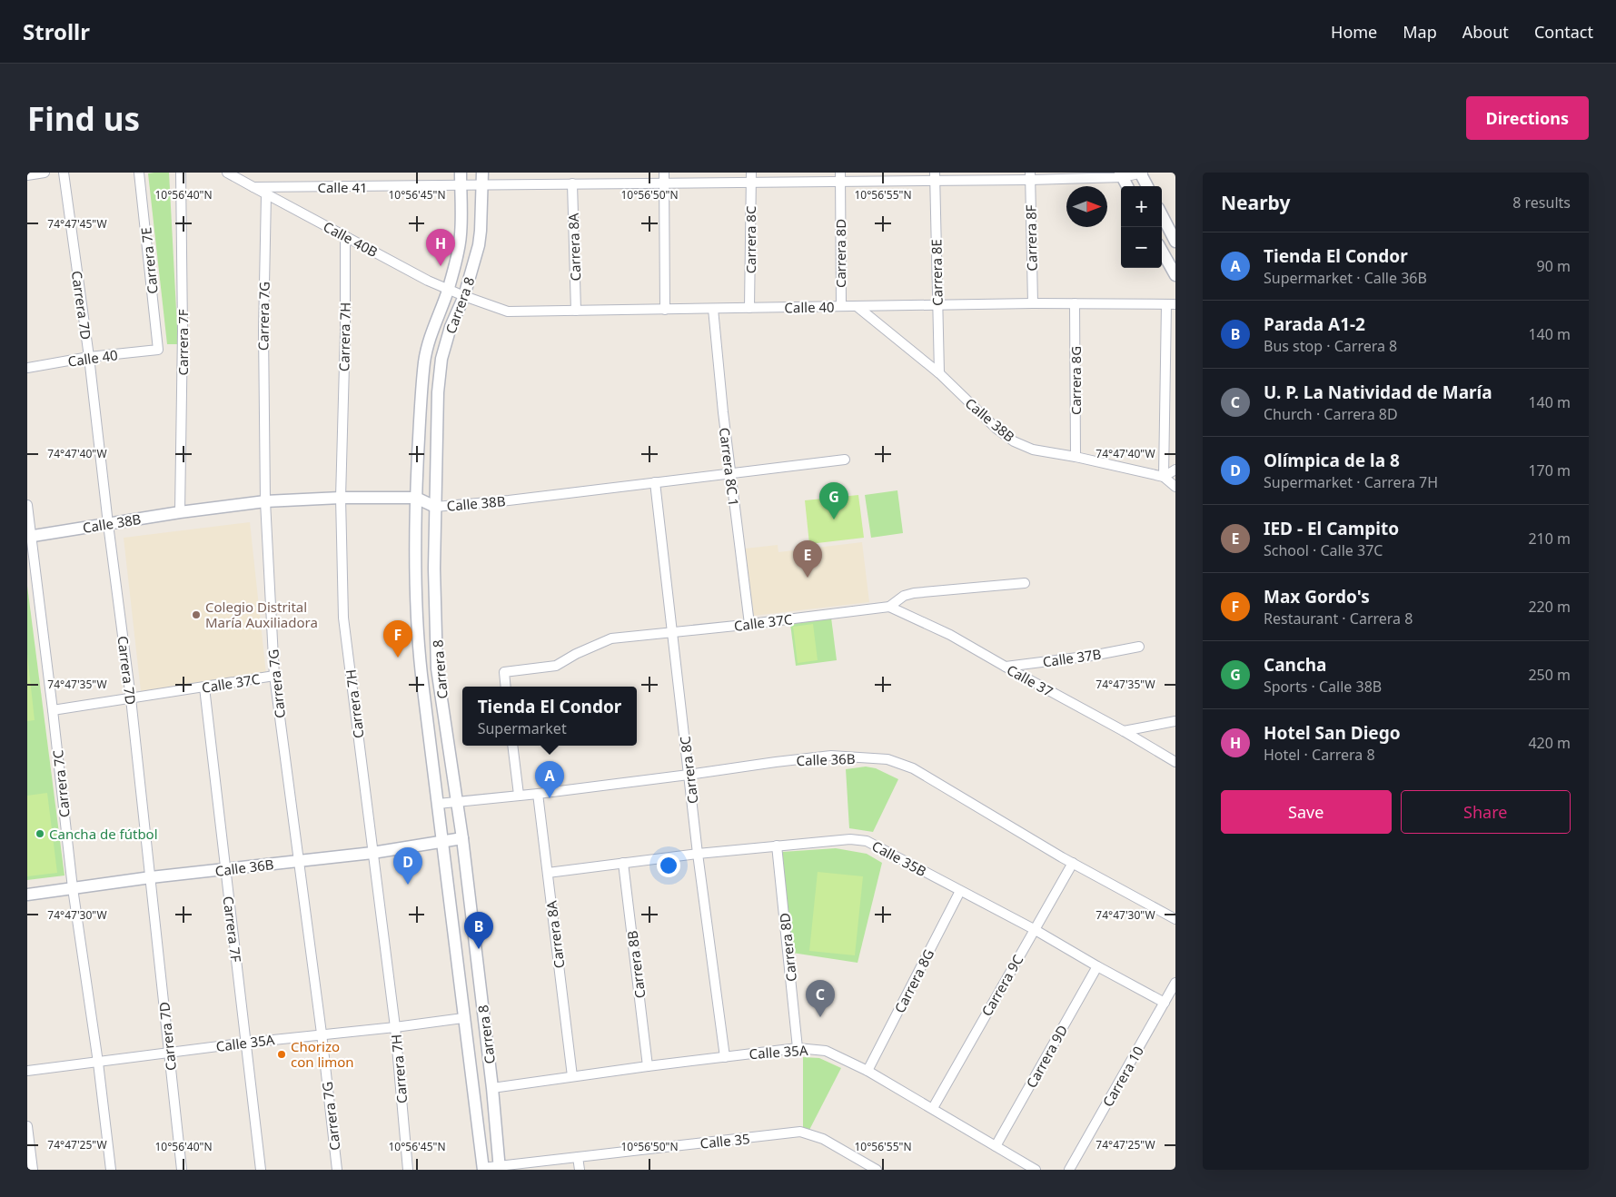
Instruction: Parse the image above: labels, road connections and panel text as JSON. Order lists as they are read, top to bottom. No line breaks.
{"streets":{"street":["Calle 41","Carrera 8F","Calle 40B","Carrera 8C","Carrera 8A","Carrera 8D","Carrera 7E","Carrera 8E","Carrera 7D","Carrera 8","Calle 40","Carrera 7G","Carrera 7H","Carrera 7F","Carrera 8G","Calle 38B","Carrera 8C 1","Calle 37C","Calle 37B","Calle 37","Calle 36B","Carrera 7C","Calle 35B","Carrera 8B","Carrera 9C","Calle 35A","Carrera 9D","Carrera 10","Calle 35"]},"crossings":[["Calle 41","Carrera 8F"],["Calle 41","Calle 40B"],["Calle 41","Carrera 8C"],["Calle 41","Carrera 8A"],["Calle 41","Carrera 8D"],["Calle 41","Carrera 8E"],["Calle 41","Carrera 8"],["Carrera 8F","Calle 40"],["Calle 40B","Carrera 8"],["Calle 40B","Calle 40"],["Calle 40B","Carrera 7G"],["Calle 40B","Carrera 7H"],["Carrera 8C","Calle 40"],["Carrera 8C","Calle 38B"],["Carrera 8C","Calle 37C"],["Carrera 8C","Calle 36B"],["Carrera 8C","Calle 35B"],["Carrera 8C","Calle 35A"],["Carrera 8A","Calle 40"],["Carrera 8A","Calle 36B"],["Carrera 8A","Calle 35B"],["Carrera 8A","Calle 35A"],["Carrera 8D","Calle 40"],["Carrera 8D","Calle 35B"],["Carrera 8D","Calle 35A"],["Carrera 7E","Calle 40"],["Carrera 8E","Calle 40"],["Carrera 8E","Calle 38B"],["Carrera 7D","Calle 40"],["Carrera 7D","Calle 38B"],["Carrera 7D","Calle 37C"],["Carrera 7D","Calle 36B"],["Carrera 7D","Calle 35A"],["Carrera 8","Calle 40"],["Carrera 8","Calle 38B"],["Carrera 8","Calle 36B"],["Carrera 8","Calle 35A"],["Carrera 8","Calle 35"],["Calle 40","Carrera 8G"],["Calle 40","Calle 38B"],["Calle 40","Carrera 8C 1"],["Carrera 7G","Calle 38B"],["Carrera 7G","Calle 37C"],["Carrera 7G","Calle 36B"],["Carrera 7G","Calle 35A"],["Carrera 7H","Calle 38B"],["Carrera 7H","Calle 36B"],["Carrera 7H","Calle 35A"],["Carrera 7F","Calle 38B"],["Carrera 7F","Calle 37C"],["Carrera 7F","Calle 36B"],["Carrera 7F","Calle 35A"],["Carrera 8G","Calle 38B"],["Carrera 8G","Calle 35B"],["Carrera 8G","Calle 35A"],["Calle 38B","Carrera 8C 1"],["Calle 38B","Carrera 7C"],["Carrera 8C 1","Calle 37C"],["Calle 37C","Calle 37"],["Calle 37C","Carrera 7C"],["Calle 37B","Calle 37"],["Calle 36B","Carrera 7C"],["Calle 36B","Carrera 9C"],["Carrera 7C","Calle 35A"],["Calle 35B","Carrera 8B"],["Calle 35B","Carrera 9C"],["Calle 35B","Carrera 9D"],["Calle 35B","Carrera 10"],["Carrera 8B","Calle 35A"],["Carrera 9C","Calle 35A"],["Calle 35A","Carrera 9D"]],"places":["Colegio Distrital María Auxiliadora","Cancha de fútbol","Chorizo con limon"],"north":"right","page":{"header":"Strollr","nav":["Home","Map","About","Contact"],"buttons":["Directions",["Save","Share"]],"title":"Find us","heading":["Nearby","8 results"],"map_buttons":["+","−"],"pins":["H","G","E","F","A","D","B","C"],"list":[{"mark":"A","name":"Tienda El Condor","note":"Supermarket · Calle 36B","value":"90 m"},{"mark":"B","name":"Parada A1-2","note":"Bus stop · Carrera 8","value":"140 m"},{"mark":"C","name":"U. P. La Natividad de María","note":"Church · Carrera 8D","value":"140 m"},{"mark":"D","name":"Olímpica de la 8","note":"Supermarket · Carrera 7H","value":"170 m"},{"mark":"E","name":"IED - El Campito","note":"School · Calle 37C","value":"210 m"},{"mark":"F","name":"Max Gordo's","note":"Restaurant · Carrera 8","value":"220 m"},{"mark":"G","name":"Cancha","note":"Sports · Calle 38B","value":"250 m"},{"mark":"H","name":"Hotel San Diego","note":"Hotel · Carrera 8","value":"420 m"}],"popup":["Tienda El Condor","Supermarket"]},"coordinates":["10°56'40\"N","10°56'45\"N","10°56'50\"N","10°56'55\"N","74°47'45\"W","74°47'40\"W","74°47'35\"W","74°47'30\"W","74°47'25\"W"]}
